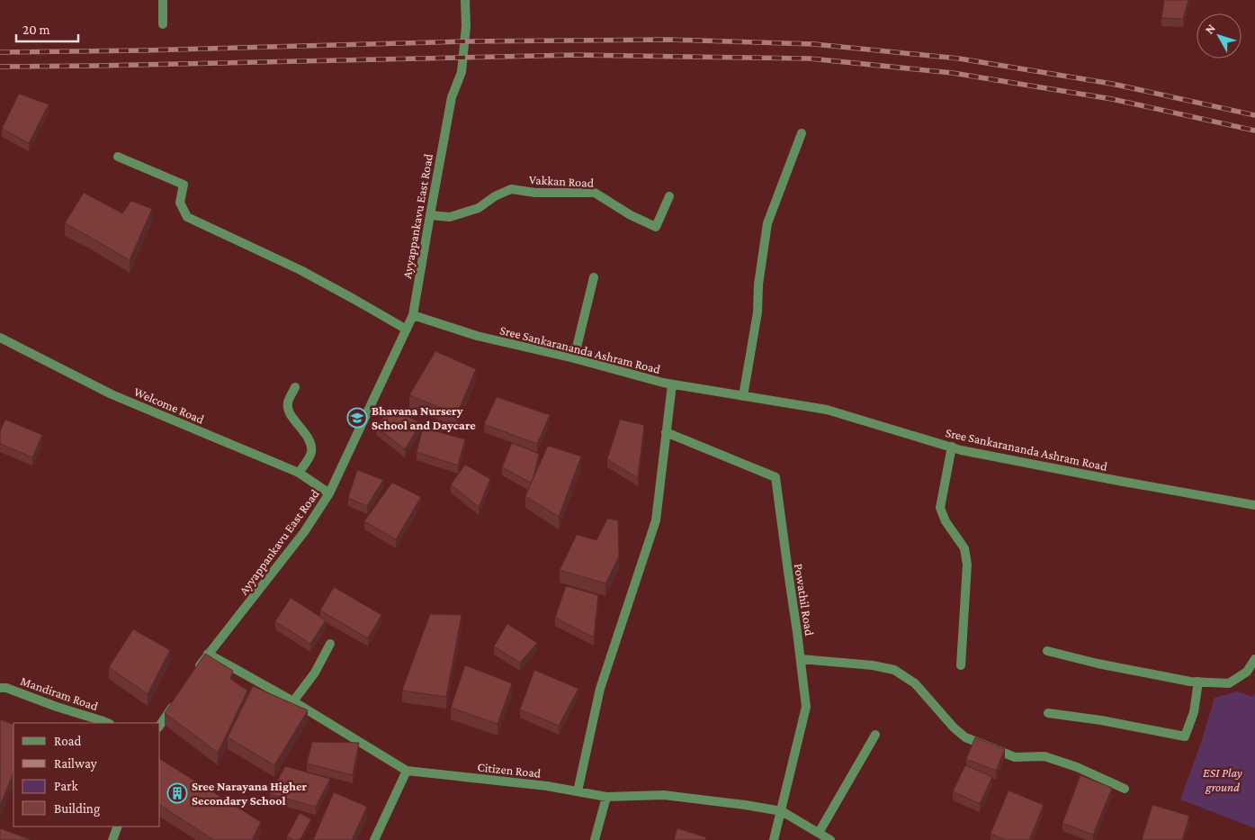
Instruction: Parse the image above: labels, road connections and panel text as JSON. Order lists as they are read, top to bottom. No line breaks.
{"streets":{"street":["Vakkan Road","Ayyappankavu East Road","Sree Sankarananda Ashram Road","Welcome Road","Powathil Road","Mandiram Road","Citizen Road"]},"crossings":[["Vakkan Road","Ayyappankavu East Road"],["Ayyappankavu East Road","Sree Sankarananda Ashram Road"],["Ayyappankavu East Road","Welcome Road"],["Ayyappankavu East Road","Citizen Road"],["Powathil Road","Citizen Road"]],"parks":["ESI Play ground"],"places":{"school or university":["Bhavana Nursery School and Daycare"],"building":["Sree Narayana Higher Secondary School"]},"legend":["Road","Railway","Park","Building"],"scale_bar":"20 m","north":"top left"}
